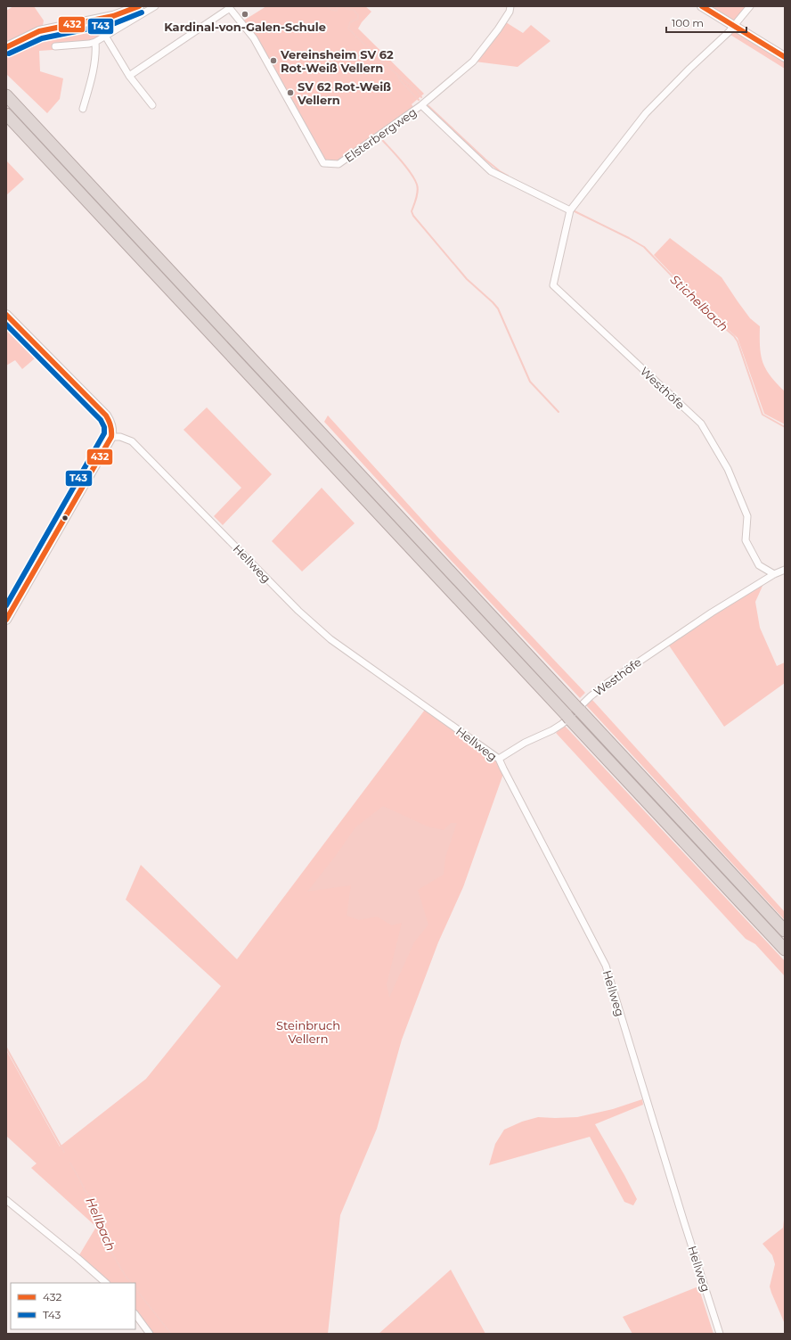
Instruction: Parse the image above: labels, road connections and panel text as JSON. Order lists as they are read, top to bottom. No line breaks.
{"streets":{"street":["Elsterbergweg","Westhöfe","Hellweg"]},"crossings":[["Westhöfe","Hellweg"]],"water":["Stichelbach","Hellbach"],"parks":["Steinbruch Vellern"],"places":["Kardinal-von-Galen-Schule","Vereinsheim SV 62 Rot-Weiß Vellern","SV 62 Rot-Weiß Vellern"],"lines":["transit line 432","transit line T43"],"legend":["432","T43"],"scale_bar":"100 m"}
